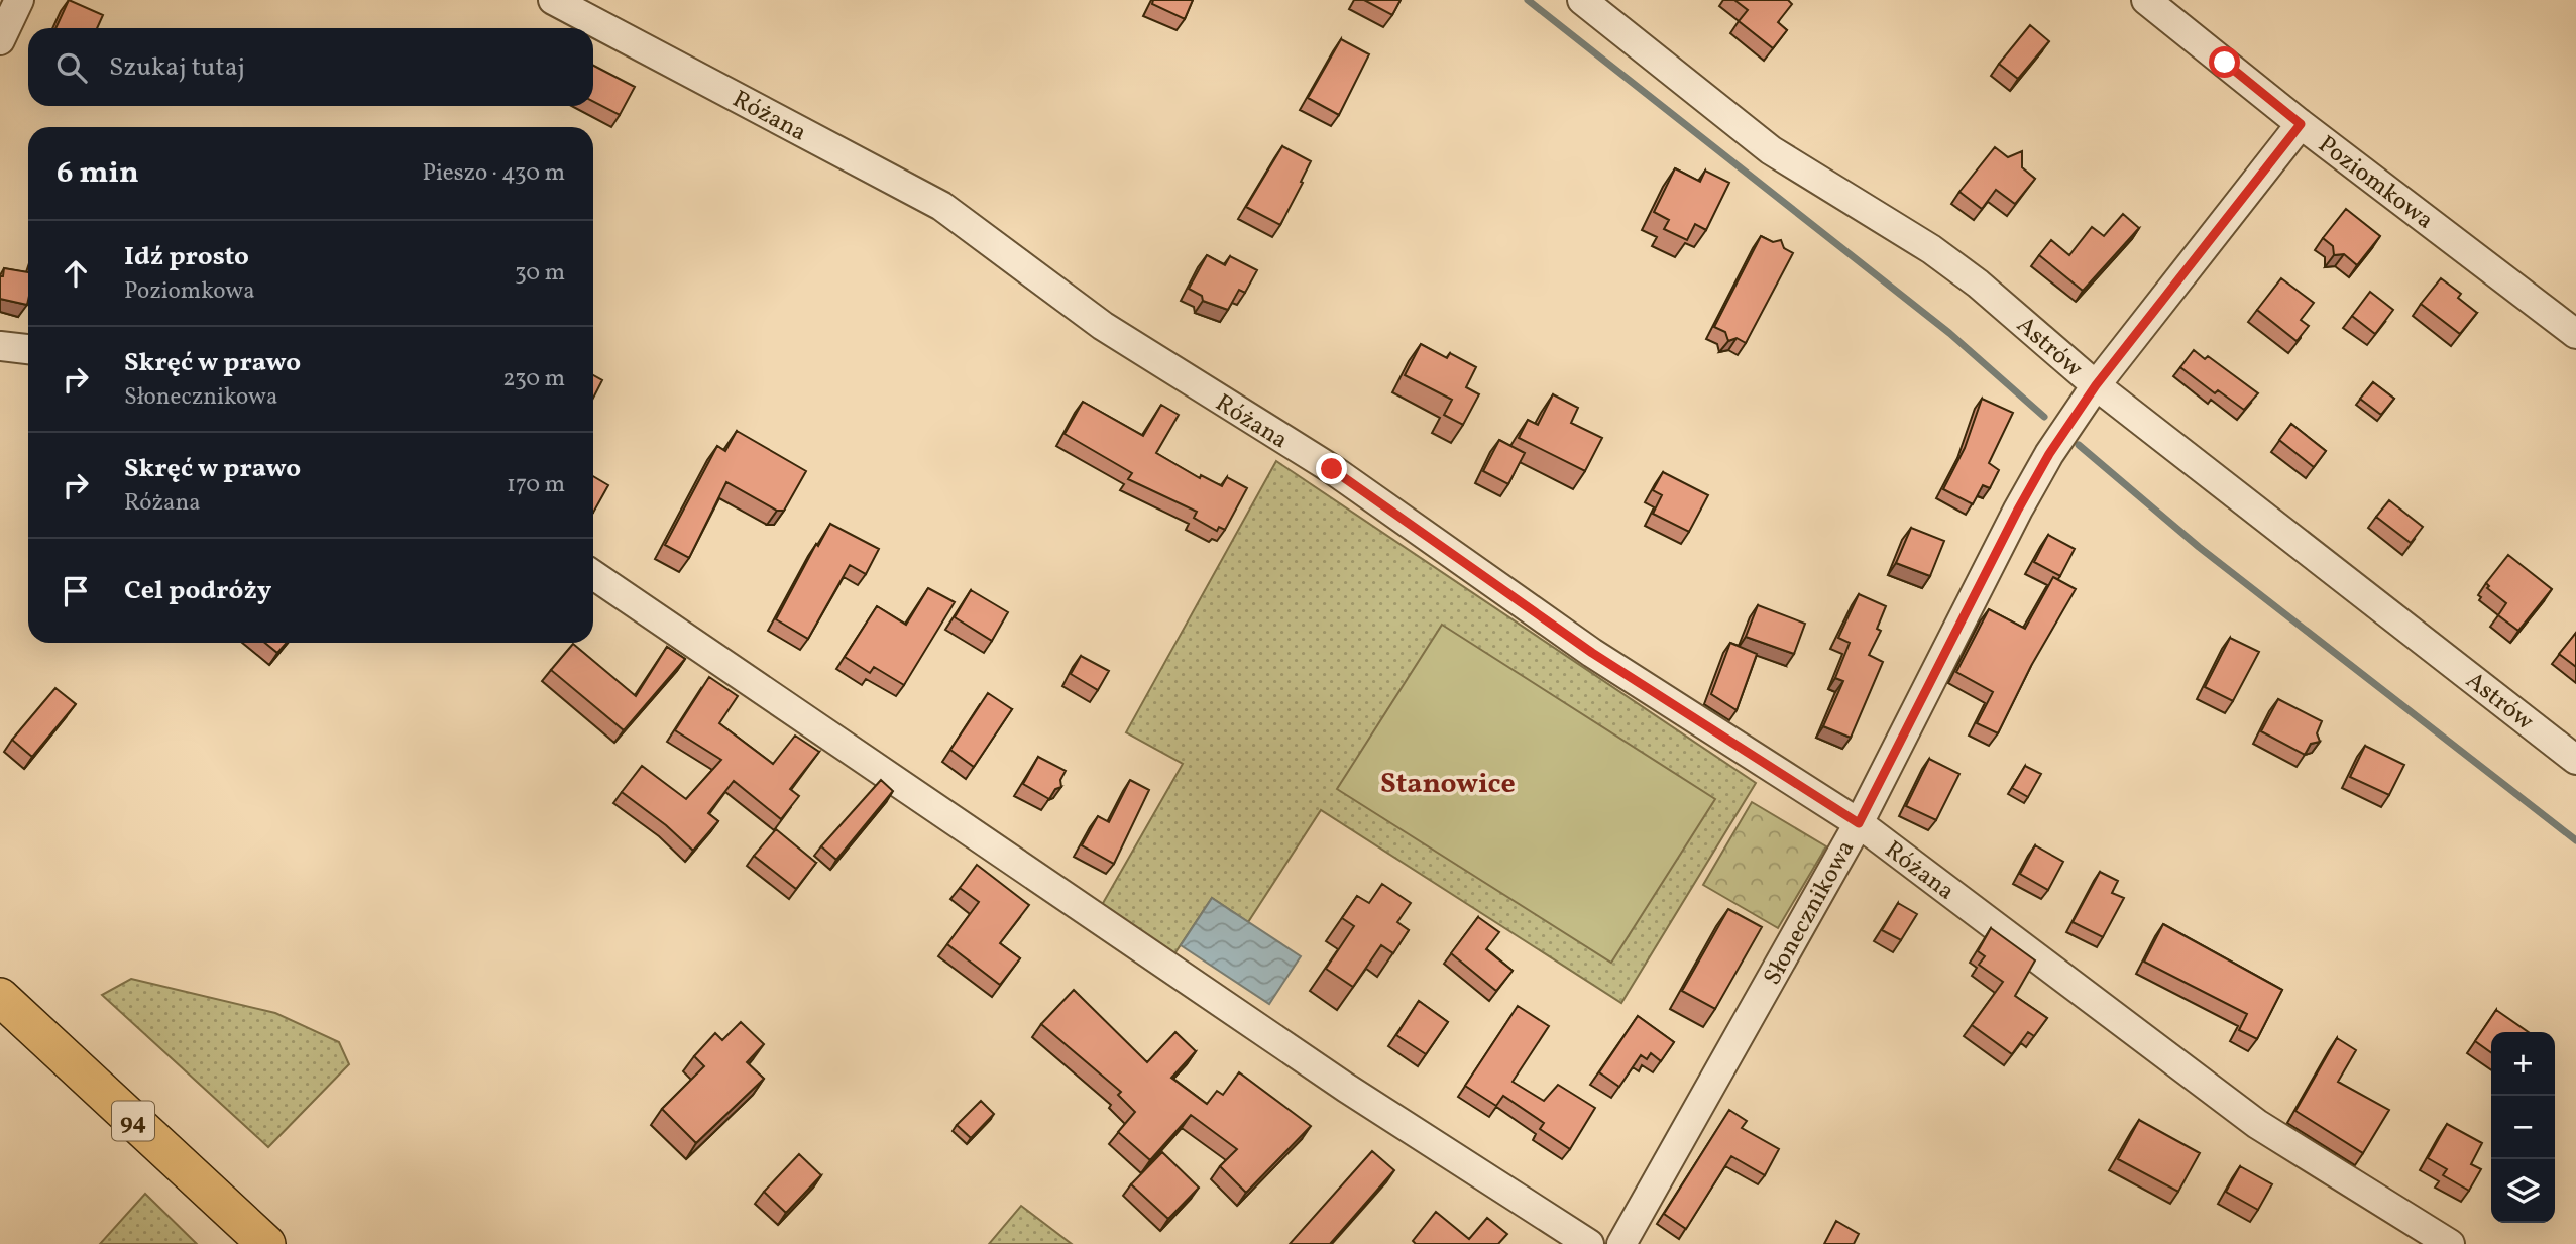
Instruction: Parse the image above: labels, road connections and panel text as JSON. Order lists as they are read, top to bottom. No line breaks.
{"streets":{"main road":["94"],"street":["Różana","Poziomkowa","Astrów","Słonecznikowa"]},"crossings":[["Różana","Słonecznikowa"],["Poziomkowa","Słonecznikowa"],["Astrów","Słonecznikowa"]],"districts":["Stanowice"],"page":{"search":"Szukaj tutaj","heading":["6 min","Pieszo · 430 m"],"list":[["Idź prosto","Poziomkowa","30 m"],["Skręć w prawo","Słonecznikowa","230 m"],["Skręć w prawo","Różana","170 m"],"Cel podróży"],"map_buttons":["+","−"]}}
